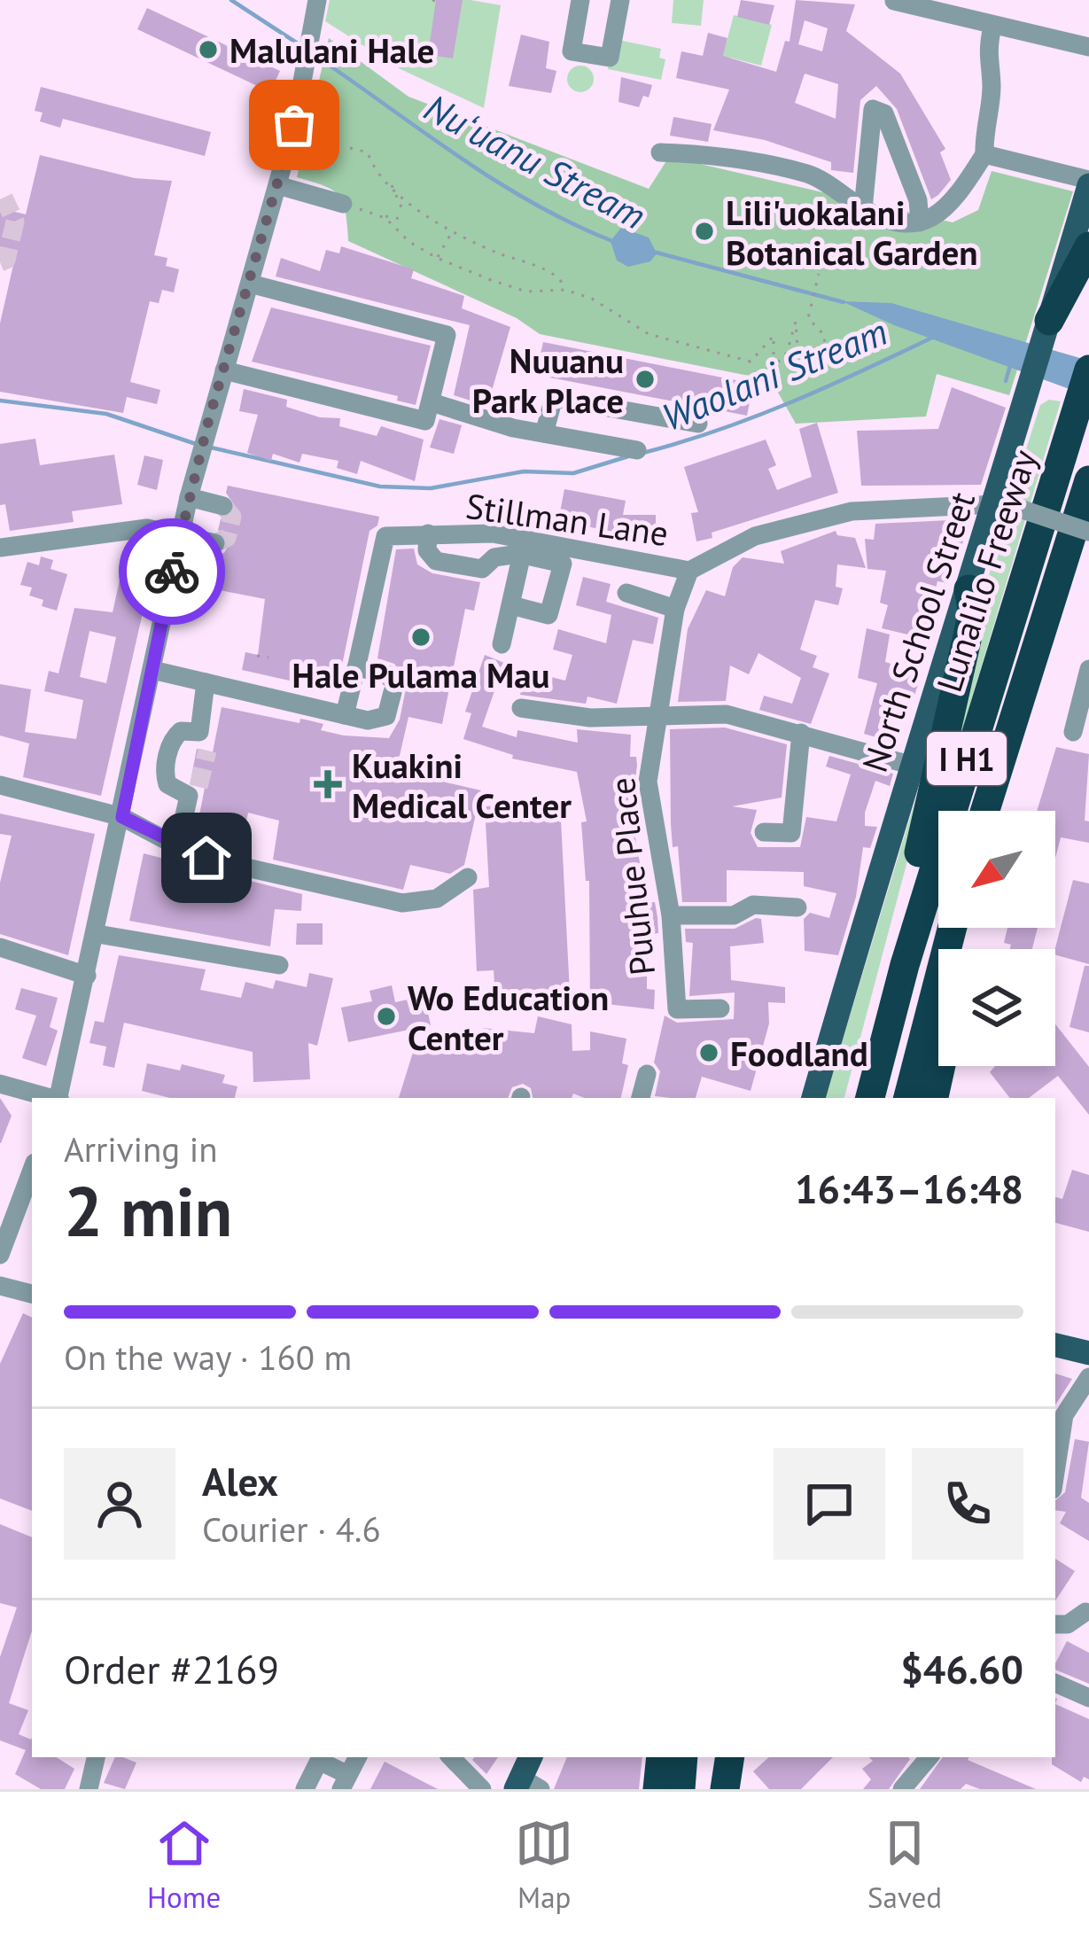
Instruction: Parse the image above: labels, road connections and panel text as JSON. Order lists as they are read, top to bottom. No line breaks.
{"streets":{"highway":["Lunalilo Freeway","I H1"],"main road":["North School Street"],"street":["Stillman Lane","Puuhue Place"]},"crossings":[["Stillman Lane","North School Street"],["Stillman Lane","Puuhue Place"]],"water":["Nuʻuanu Stream","Waolani Stream"],"places":{"other":["Malulani Hale","Lili'uokalani Botanical Garden","Nuuanu Park Place","Hale Pulama Mau","Wo Education Center","Foodland"],"health":["Kuakini Medical Center"]},"north":"bottom left","page":{"heading":["2 min","Arriving in","16:43–16:48"],"panel":["Alex","Courier · 4.6","Order #2169","$46.60"],"bar":"On the way · 160 m","tabs":["Home","Map","Saved"]}}
